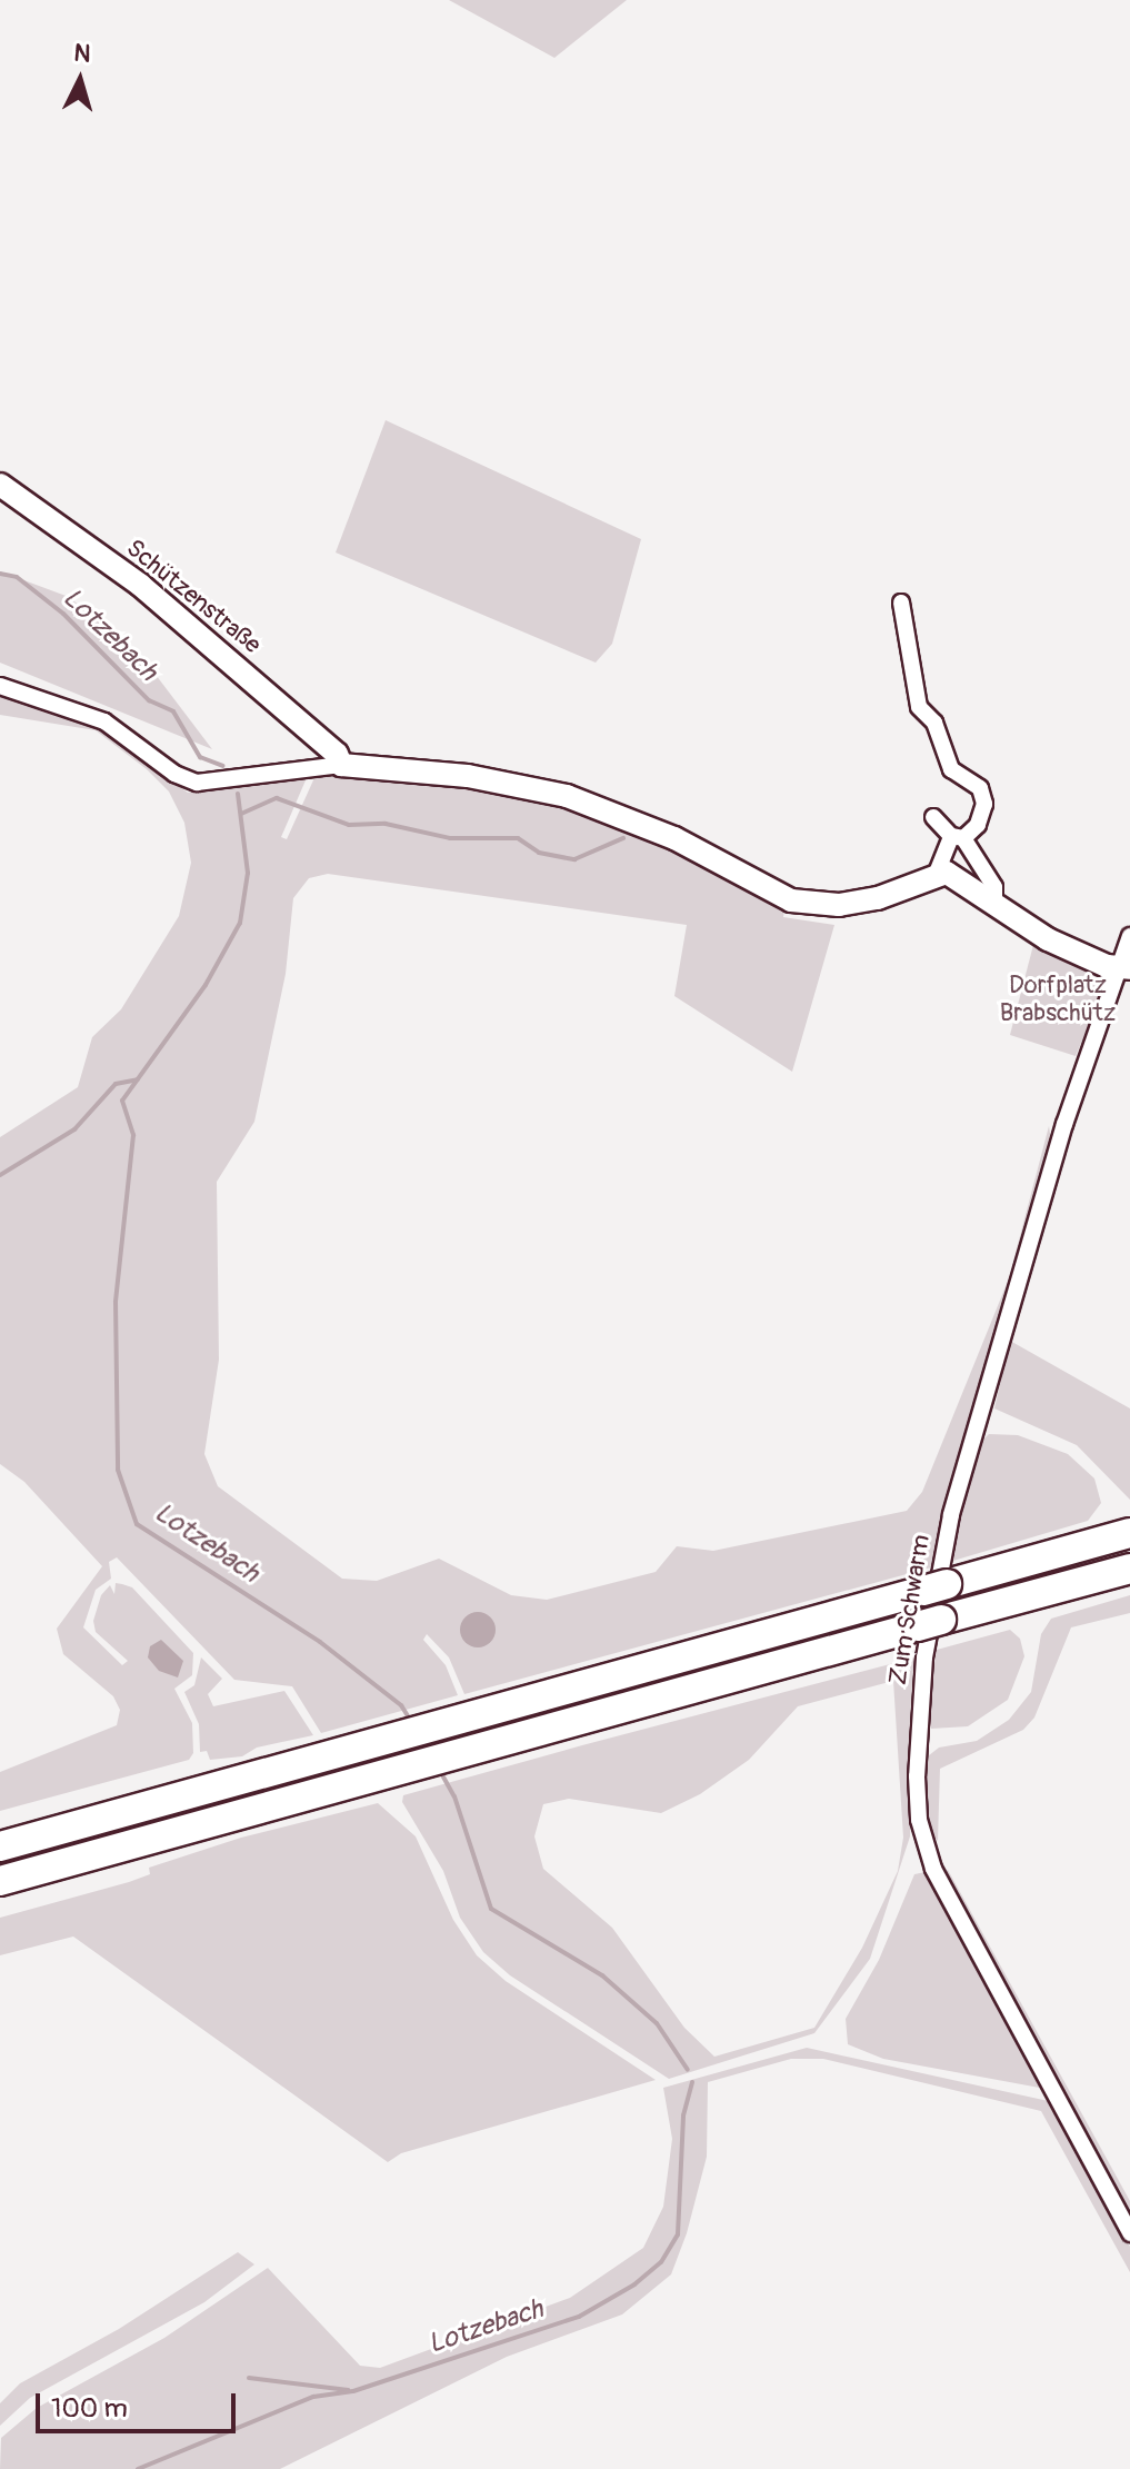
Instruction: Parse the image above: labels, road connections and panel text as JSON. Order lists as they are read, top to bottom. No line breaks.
{"streets":{"street":["Schützenstraße","Zum Schwarm"]},"water":["Lotzebach"],"parks":["Dorfplatz Brabschütz"],"scale_bar":"100 m","north":"top"}
